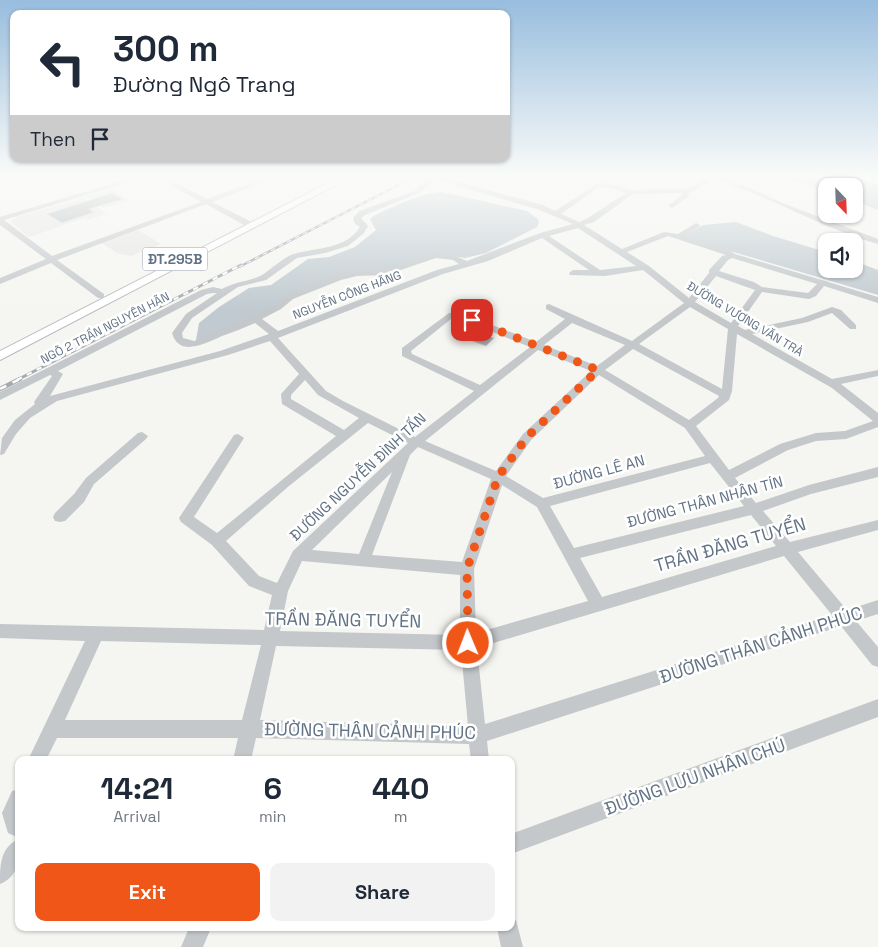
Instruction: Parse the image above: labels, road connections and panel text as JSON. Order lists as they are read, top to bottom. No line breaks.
{"streets":{"main road":["ĐT.295B"],"street":["NGUYỄN CÔNG HÃNG","ĐƯỜNG VƯƠNG VĂN TRÀ","NGÕ 2 TRẦN NGUYÊN HÃN","ĐƯỜNG LÊ AN","ĐƯỜNG NGUYỄN ĐÌNH TẤN","ĐƯỜNG THÂN NHÂN TÍN","TRẦN ĐĂNG TUYỂN","ĐƯỜNG THÂN CẢNH PHÚC","ĐƯỜNG LƯU NHÂN CHÚ"]},"crossings":[["NGUYỄN CÔNG HÃNG","ĐƯỜNG VƯƠNG VĂN TRÀ"],["NGUYỄN CÔNG HÃNG","ĐƯỜNG LÊ AN"],["ĐƯỜNG LÊ AN","ĐƯỜNG NGUYỄN ĐÌNH TẤN"],["ĐƯỜNG NGUYỄN ĐÌNH TẤN","TRẦN ĐĂNG TUYỂN"],["ĐƯỜNG NGUYỄN ĐÌNH TẤN","ĐƯỜNG THÂN CẢNH PHÚC"]],"north":"bottom right","page":{"turn":["300 m","Đường Ngô Trang"],"then":"Then","eta":["14:21","Arrival","6","min","440","m"],"buttons":["Exit","Share"]}}
